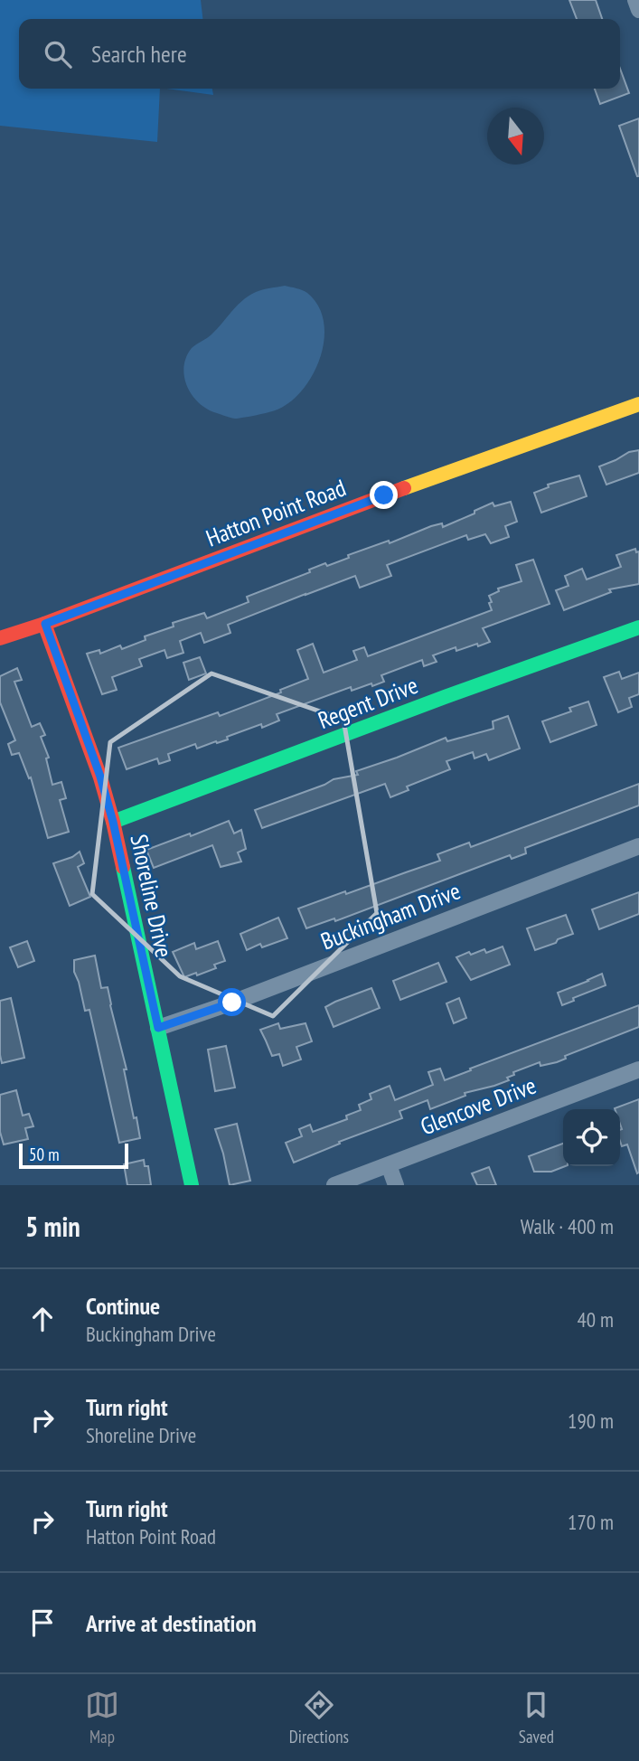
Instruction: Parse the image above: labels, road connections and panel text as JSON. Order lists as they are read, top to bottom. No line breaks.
{"streets":{"street":["Hatton Point Road","Regent Drive","Shoreline Drive","Buckingham Drive","Glencove Drive"]},"crossings":[["Hatton Point Road","Shoreline Drive"],["Regent Drive","Shoreline Drive"],["Shoreline Drive","Buckingham Drive"]],"scale_bar":"50 m","north":"bottom","page":{"search":"Search here","scale":"50 m","heading":["5 min","Walk · 400 m"],"list":[["Continue","Buckingham Drive","40 m"],["Turn right","Shoreline Drive","190 m"],["Turn right","Hatton Point Road","170 m"],"Arrive at destination"],"nav":["Map","Directions","Saved"]}}
